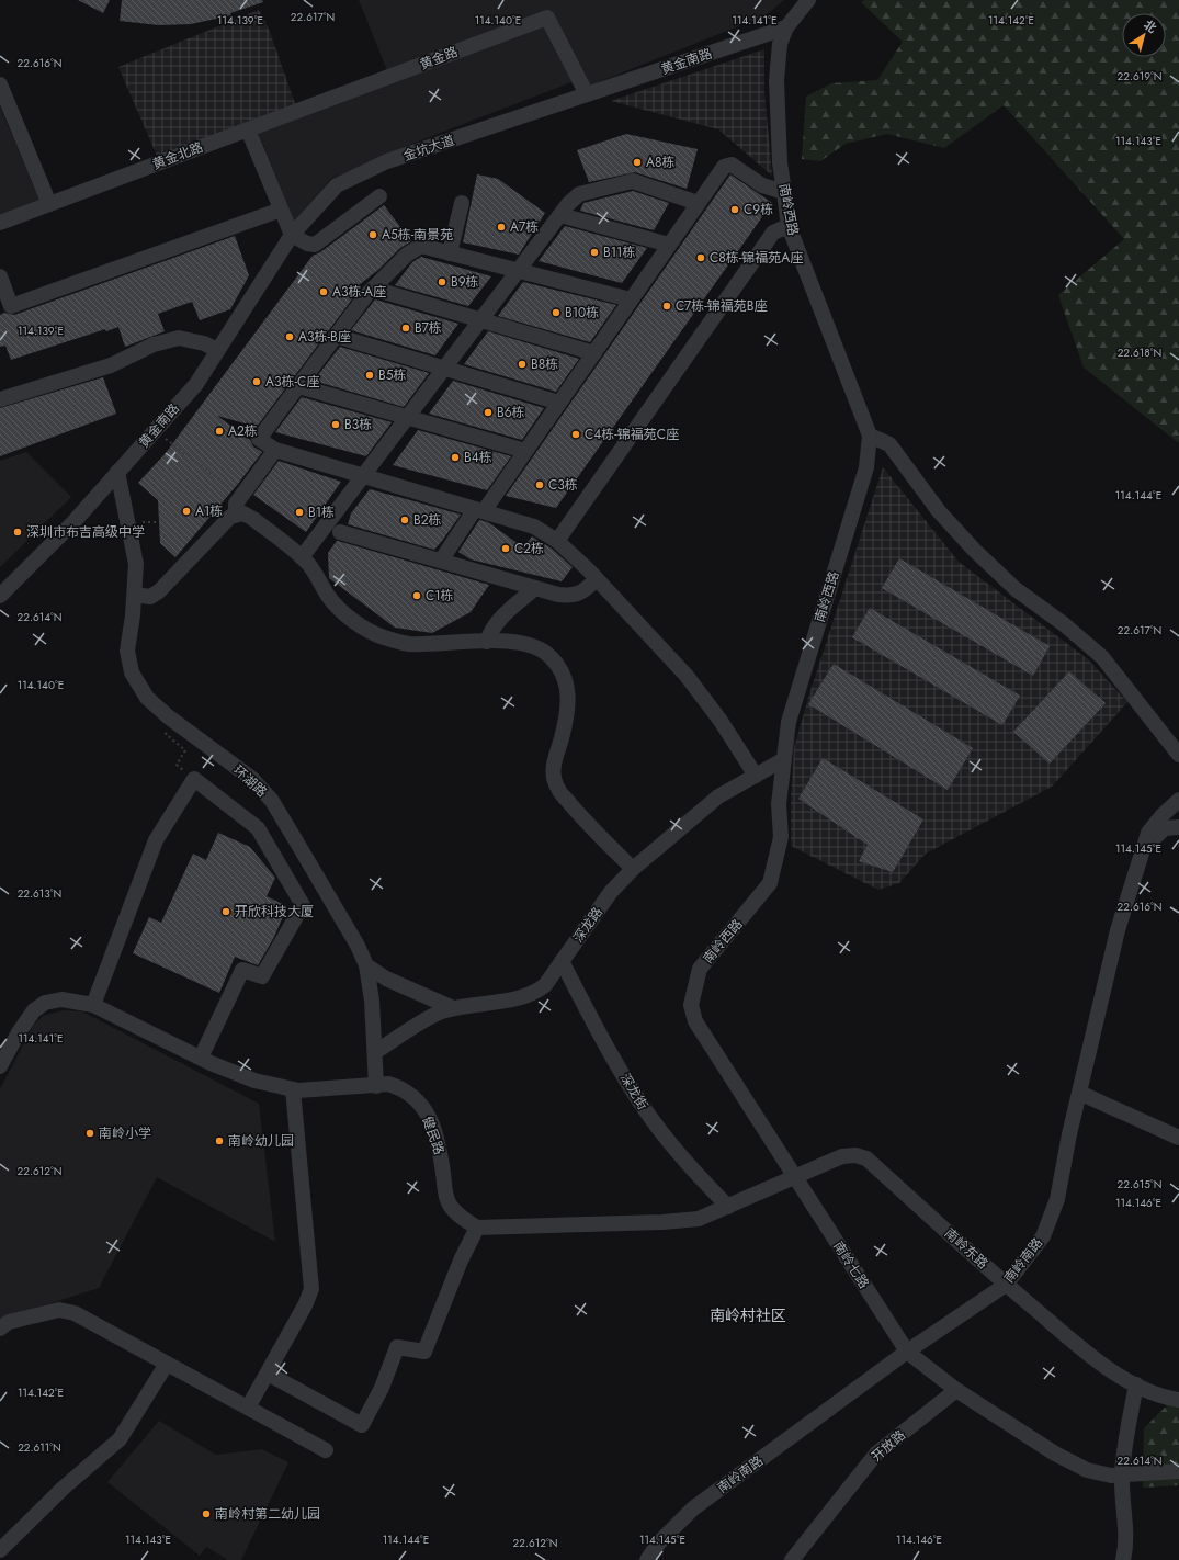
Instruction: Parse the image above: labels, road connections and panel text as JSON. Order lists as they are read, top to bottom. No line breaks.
{"streets":{"street":["黄金路","黄金南路","金坑大道","黄金北路","南岭西路","环湖路","深龙路","深龙街","健民路","南岭东路","南岭南路","南岭七路","开放路"]},"crossings":[["黄金路","黄金南路"],["黄金路","金坑大道"],["黄金路","黄金北路"],["黄金南路","金坑大道"],["黄金南路","南岭西路"],["黄金南路","环湖路"],["南岭西路","深龙路"],["南岭西路","南岭东路"],["南岭西路","南岭七路"],["环湖路","深龙路"],["环湖路","健民路"],["深龙路","深龙街"],["南岭东路","南岭南路"],["南岭东路","南岭七路"],["南岭南路","南岭七路"]],"districts":["南岭村社区"],"places":["A8栋","C9栋","A7栋","A5栋-南景苑","B11栋","C8栋-锦福苑A座","B9栋","A3栋-A座","C7栋-锦福苑B座","B10栋","B7栋","A3栋-B座","B8栋","B5栋","A3栋-C座","B6栋","B3栋","A2栋","C4栋-锦福苑C座","B4栋","C3栋","A1栋","B1栋","B2栋","深圳市布吉高级中学","C2栋","C1栋","开欣科技大厦","南岭小学","南岭幼儿园","南岭村第二幼儿园"],"north":"top right","coordinates":["22.617°N","114.139°E","114.140°E","114.141°E","114.142°E","22.616°N","22.619°N","114.143°E","22.618°N","114.144°E","22.614°N","114.145°E","22.613°N","22.612°N","22.615°N","114.146°E","22.611°N"]}
